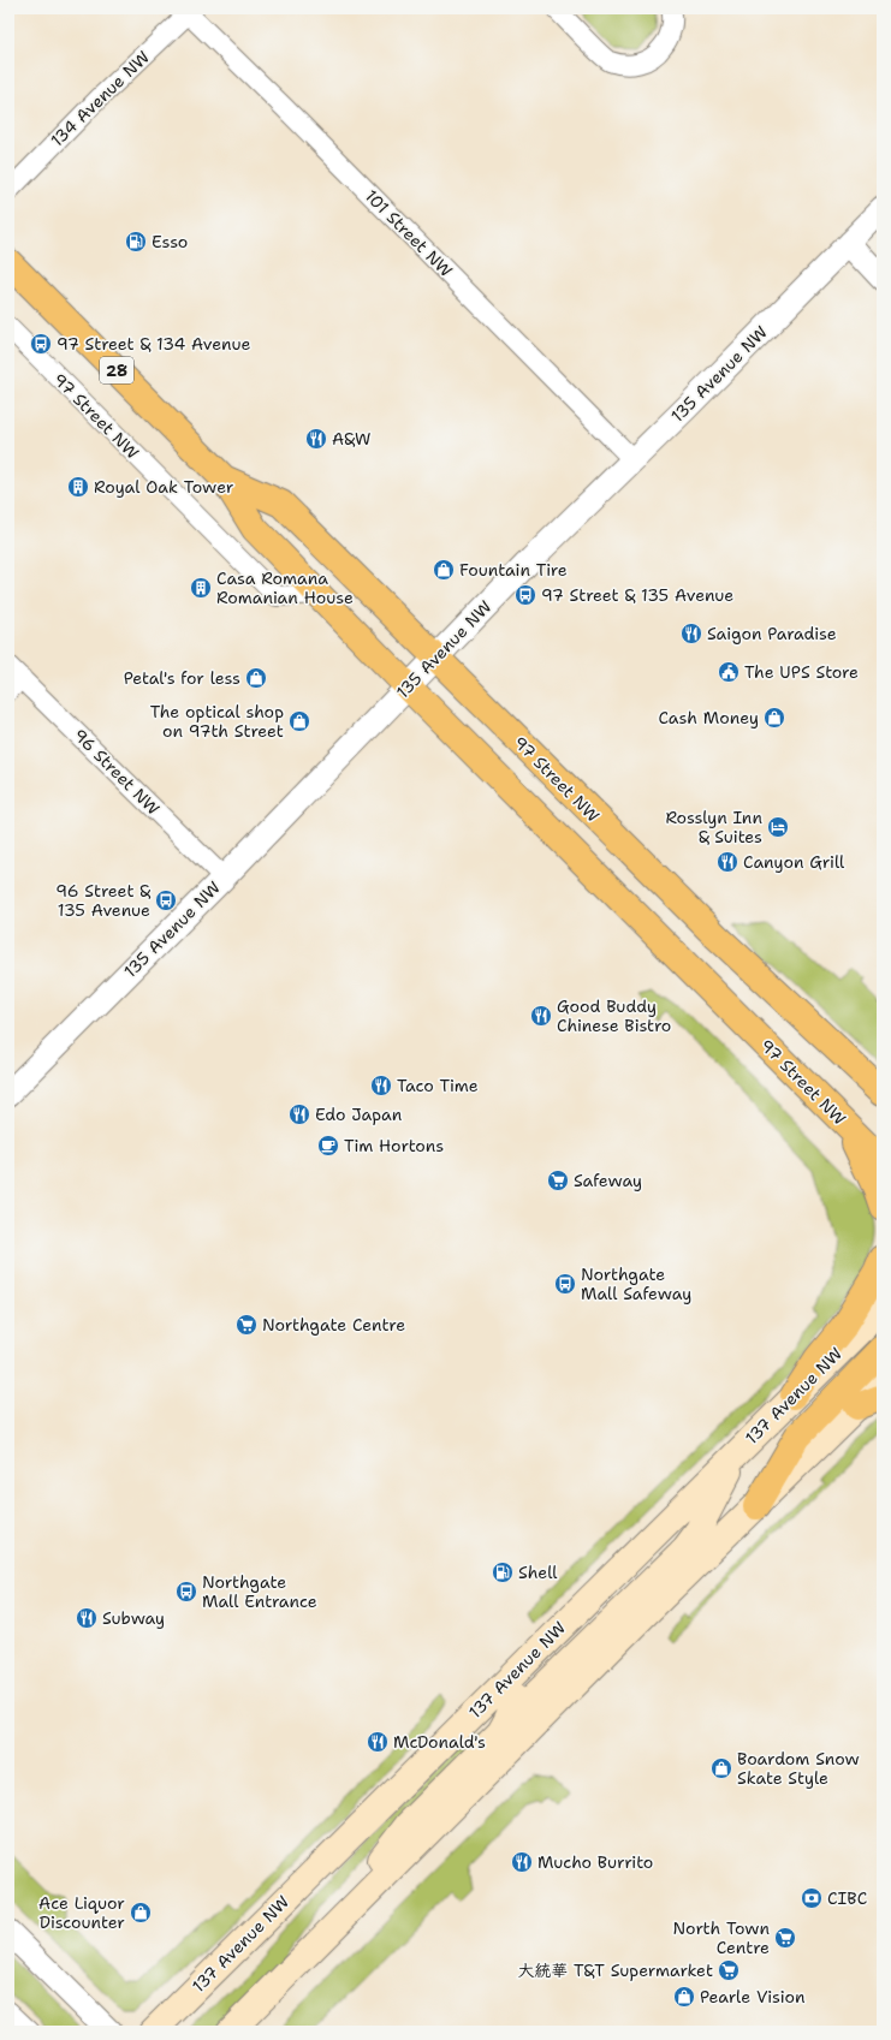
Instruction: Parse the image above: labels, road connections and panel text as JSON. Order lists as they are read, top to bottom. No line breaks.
{"streets":{"main road":["28","97 Street NW","137 Avenue NW"],"street":["134 Avenue NW","101 Street NW","135 Avenue NW","96 Street NW"]},"crossings":[["134 Avenue NW","101 Street NW"],["101 Street NW","135 Avenue NW"],["135 Avenue NW","97 Street NW"],["135 Avenue NW","96 Street NW"]],"places":{"fuel station":["Esso","Shell"],"bus stop":["97 Street & 134 Avenue","97 Street & 135 Avenue","96 Street & 135 Avenue","Northgate Mall Safeway","Northgate Mall Entrance"],"restaurant":["A&W","Saigon Paradise","Canyon Grill","Good Buddy Chinese Bistro","Taco Time","Edo Japan","Subway","McDonald's","Mucho Burrito"],"building":["Royal Oak Tower","Casa Romana Romanian House"],"shop":["Fountain Tire","Petal's for less","Cash Money","The optical shop on 97th Street","Boardom Snow Skate Style","Ace Liquor Discounter","Pearle Vision"],"public building":["The UPS Store"],"hotel":["Rosslyn Inn & Suites"],"cafe":["Tim Hortons"],"supermarket":["Safeway","Northgate Centre","North Town Centre","大統華 T&T Supermarket"],"bank":["CIBC"]}}
